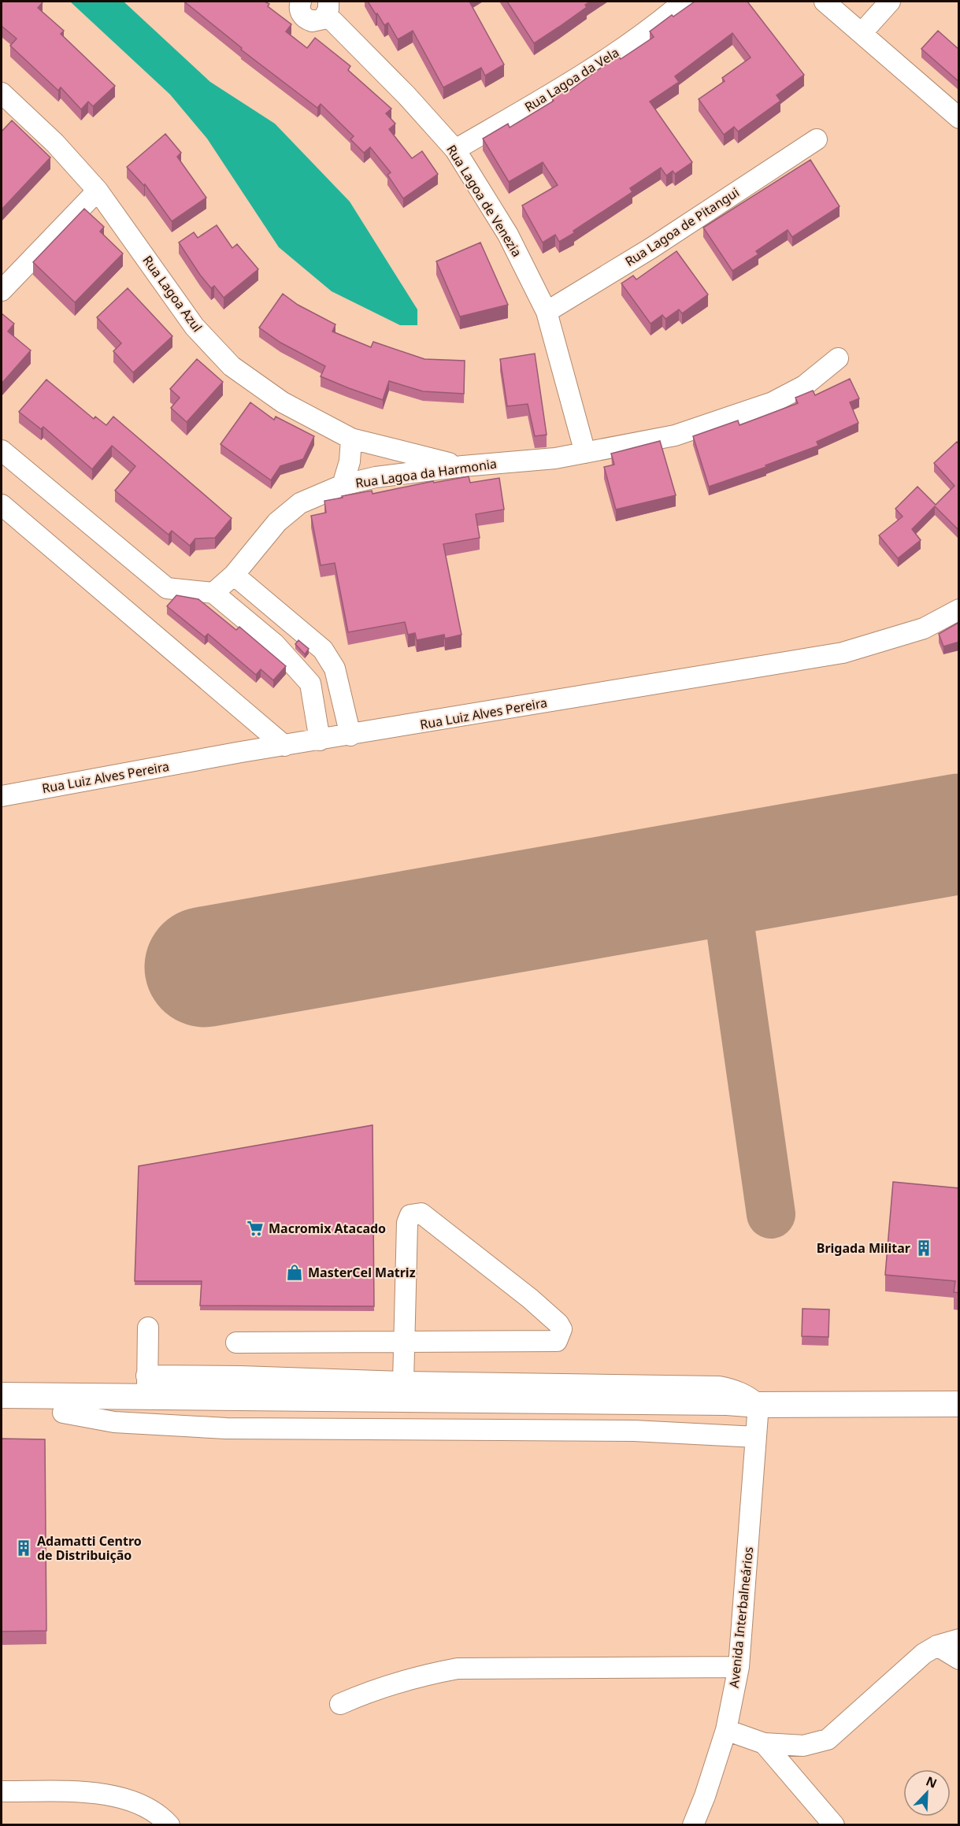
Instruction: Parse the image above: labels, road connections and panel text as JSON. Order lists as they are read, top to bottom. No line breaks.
{"streets":{"street":["Rua Lagoa da Vela","Rua Lagoa de Venezia","Rua Lagoa de Pitangui","Rua Lagoa Azul","Rua Lagoa da Harmonia","Rua Luiz Alves Pereira","Avenida Interbalneários"]},"crossings":[["Rua Lagoa da Vela","Rua Lagoa de Venezia"],["Rua Lagoa de Venezia","Rua Lagoa de Pitangui"],["Rua Lagoa de Venezia","Rua Lagoa da Harmonia"],["Rua Lagoa Azul","Rua Lagoa da Harmonia"]],"places":{"supermarket":["Macromix Atacado"],"building":["Brigada Militar","Adamatti Centro de Distribuição"],"shop":["MasterCel Matriz"]},"north":"top right"}
